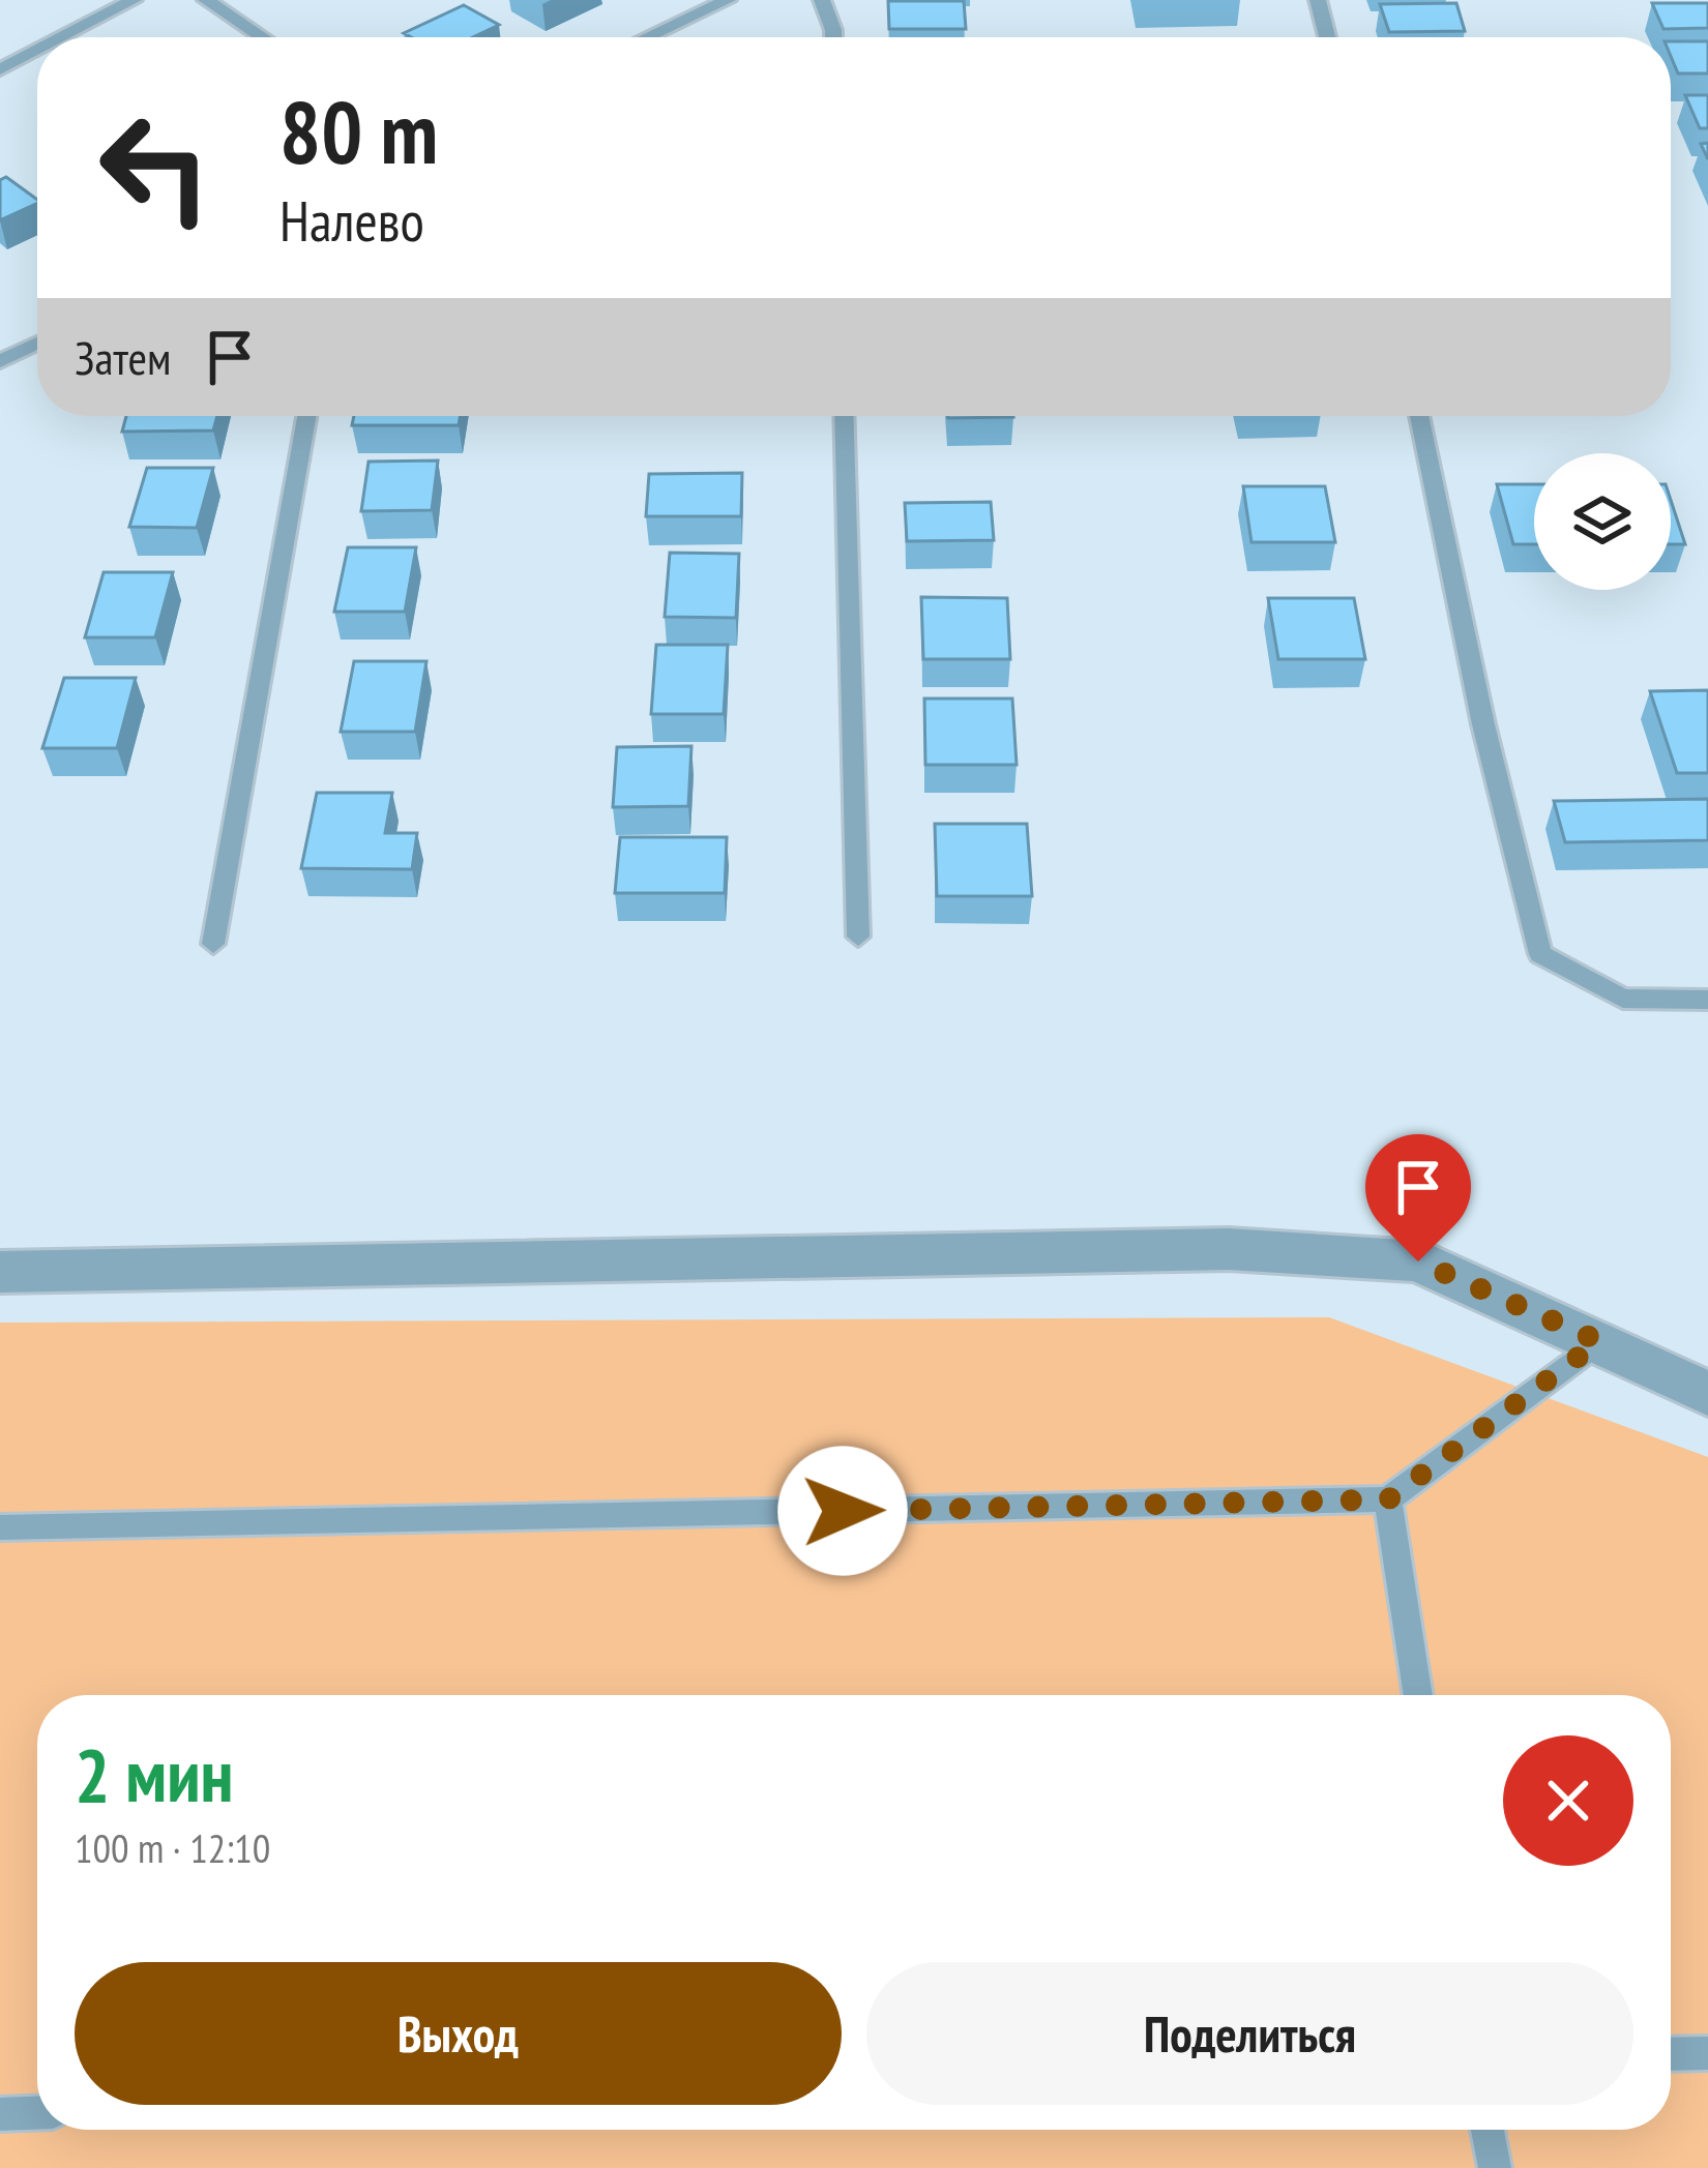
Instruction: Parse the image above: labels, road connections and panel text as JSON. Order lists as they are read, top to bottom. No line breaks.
{"page":{"turn":["80 m","Налево"],"then":"Затем","heading":["2 мин","100 m · 12:10"],"buttons":["Выход","Поделиться"]}}
